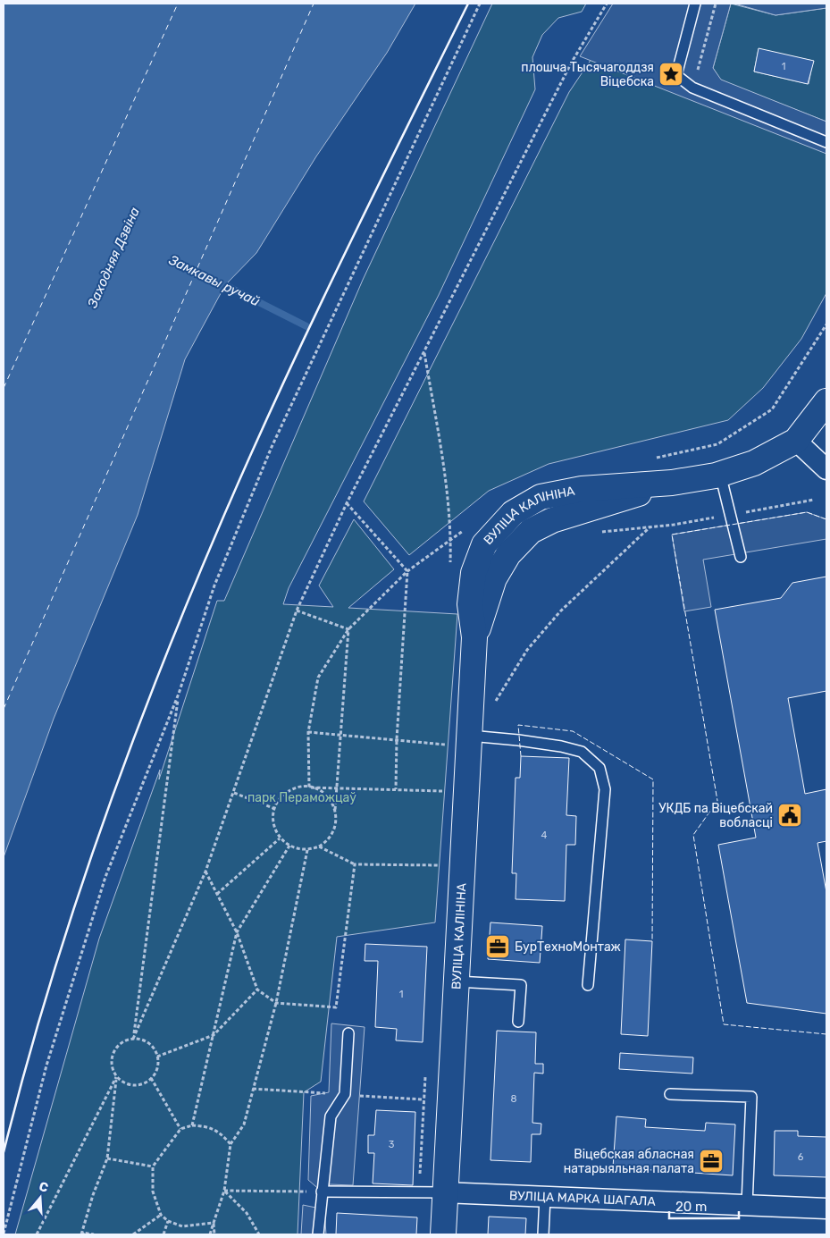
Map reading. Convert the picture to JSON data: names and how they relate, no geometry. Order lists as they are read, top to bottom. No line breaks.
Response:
{"streets":{"street":["ВУЛІЦА КАЛІНІНА","ВУЛІЦА МАРКА ШАГАЛА"]},"crossings":[["ВУЛІЦА КАЛІНІНА","ВУЛІЦА МАРКА ШАГАЛА"]],"water":["Заходняя Дзвіна","Замкавы ручай"],"parks":["парк Пераможцаў"],"places":{"place":["плошча Тысячагоддзя Віцебска"],"public building":["УКДБ па Віцебскай вобласці"],"office":["БурТехноМонтаж","Віцебская абласная натарыяльная палата"]},"house_numbers":["1","4","1","8","3","6"],"scale_bar":"20 m","north":"top"}
